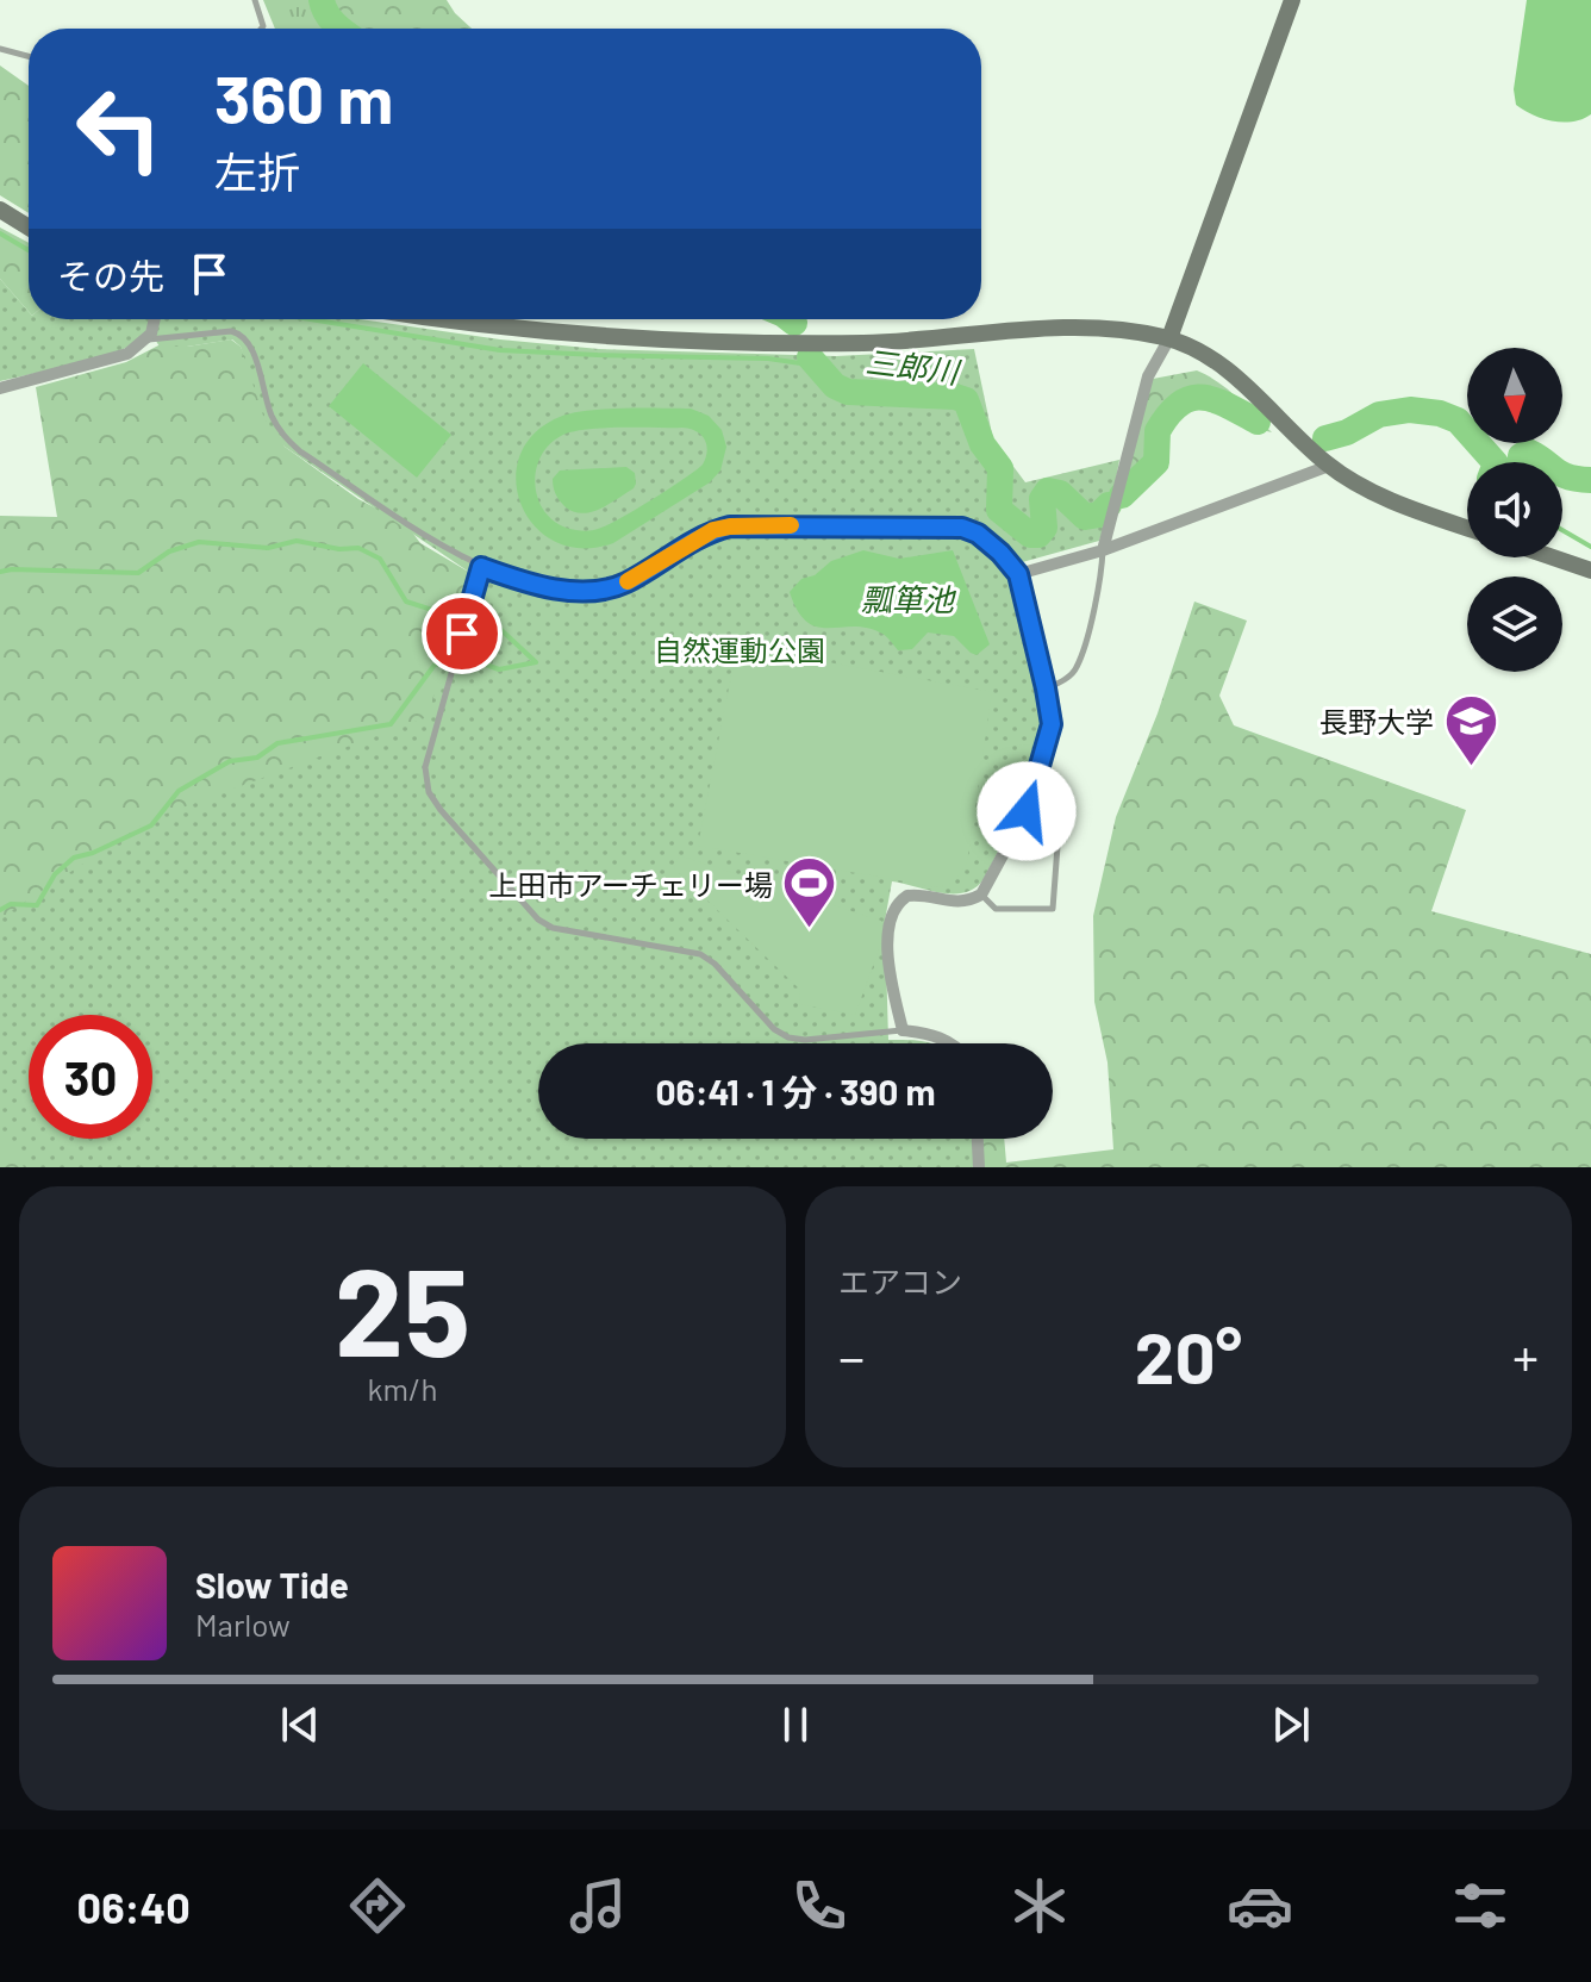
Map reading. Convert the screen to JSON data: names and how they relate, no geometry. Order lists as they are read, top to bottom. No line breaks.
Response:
{"water":["三郎川","瓢箪池"],"parks":["自然運動公園"],"places":{"school or university":["長野大学"],"sports":["上田市アーチェリー場"]},"north":"bottom","page":{"turn":["360 m","左折"],"then":"その先","limit":"30","trip":"06:41 · 1 分 · 390 m","tile":[["25","km/h"],"エアコン"],"heat":["−","20°","+"],"song":["Slow Tide","Marlow"],"tabs":"06:40"}}
